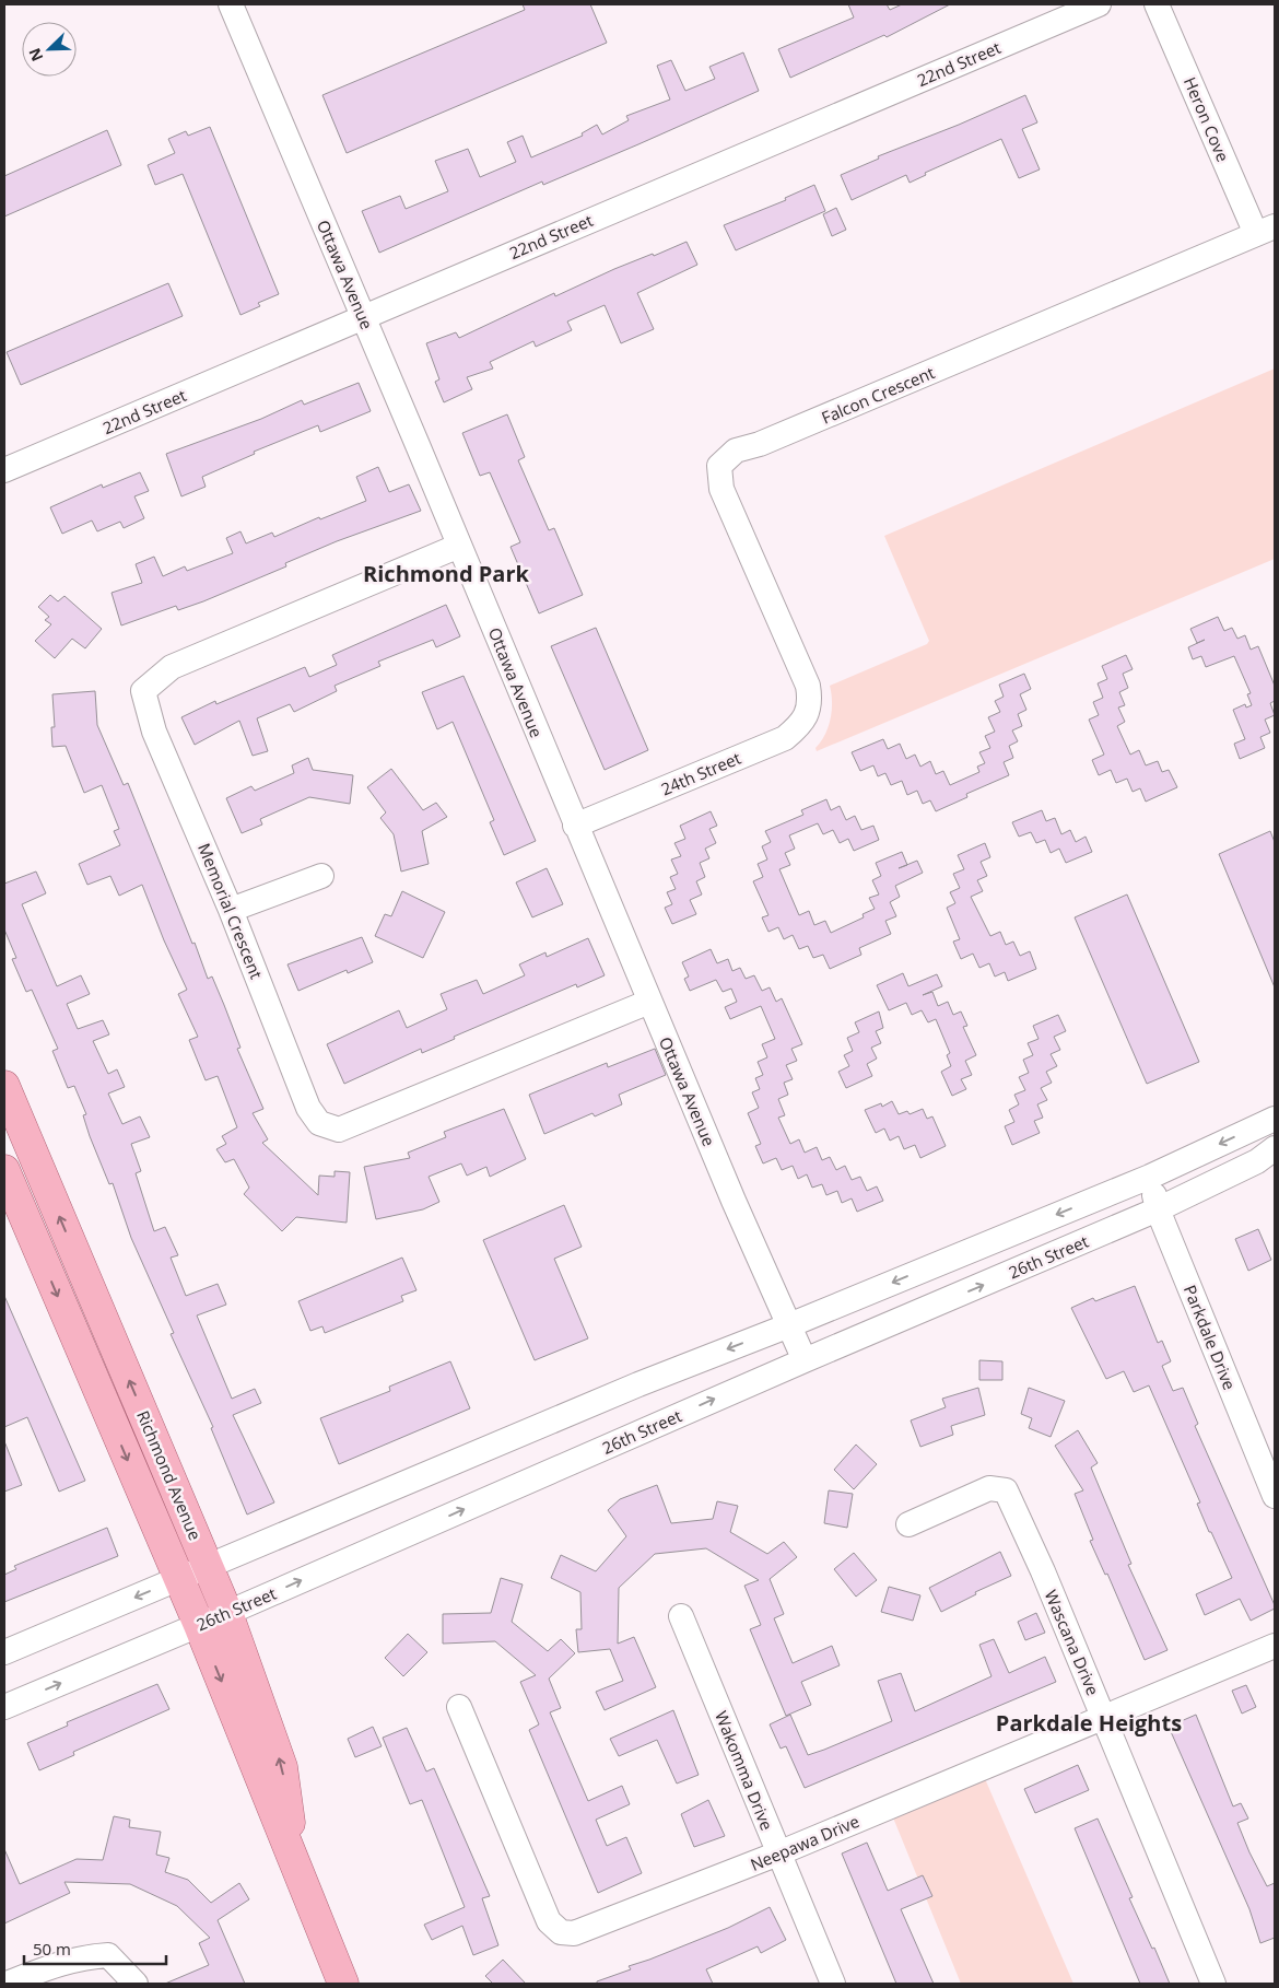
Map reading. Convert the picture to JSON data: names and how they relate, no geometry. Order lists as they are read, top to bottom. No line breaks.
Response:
{"streets":{"main road":["Richmond Avenue"],"street":["22nd Street","Heron Cove","Ottawa Avenue","Falcon Crescent","24th Street","Memorial Crescent","26th Street","Parkdale Drive","Wascana Drive","Wakomma Drive","Neepawa Drive"]},"crossings":[["22nd Street","Ottawa Avenue"],["Heron Cove","Falcon Crescent"],["Ottawa Avenue","24th Street"],["Ottawa Avenue","Memorial Crescent"],["Ottawa Avenue","26th Street"],["Falcon Crescent","24th Street"],["26th Street","Parkdale Drive"],["26th Street","Richmond Avenue"],["Wascana Drive","Neepawa Drive"],["Wakomma Drive","Neepawa Drive"]],"districts":["Richmond Park","Parkdale Heights"],"scale_bar":"50 m","north":"bottom left"}
